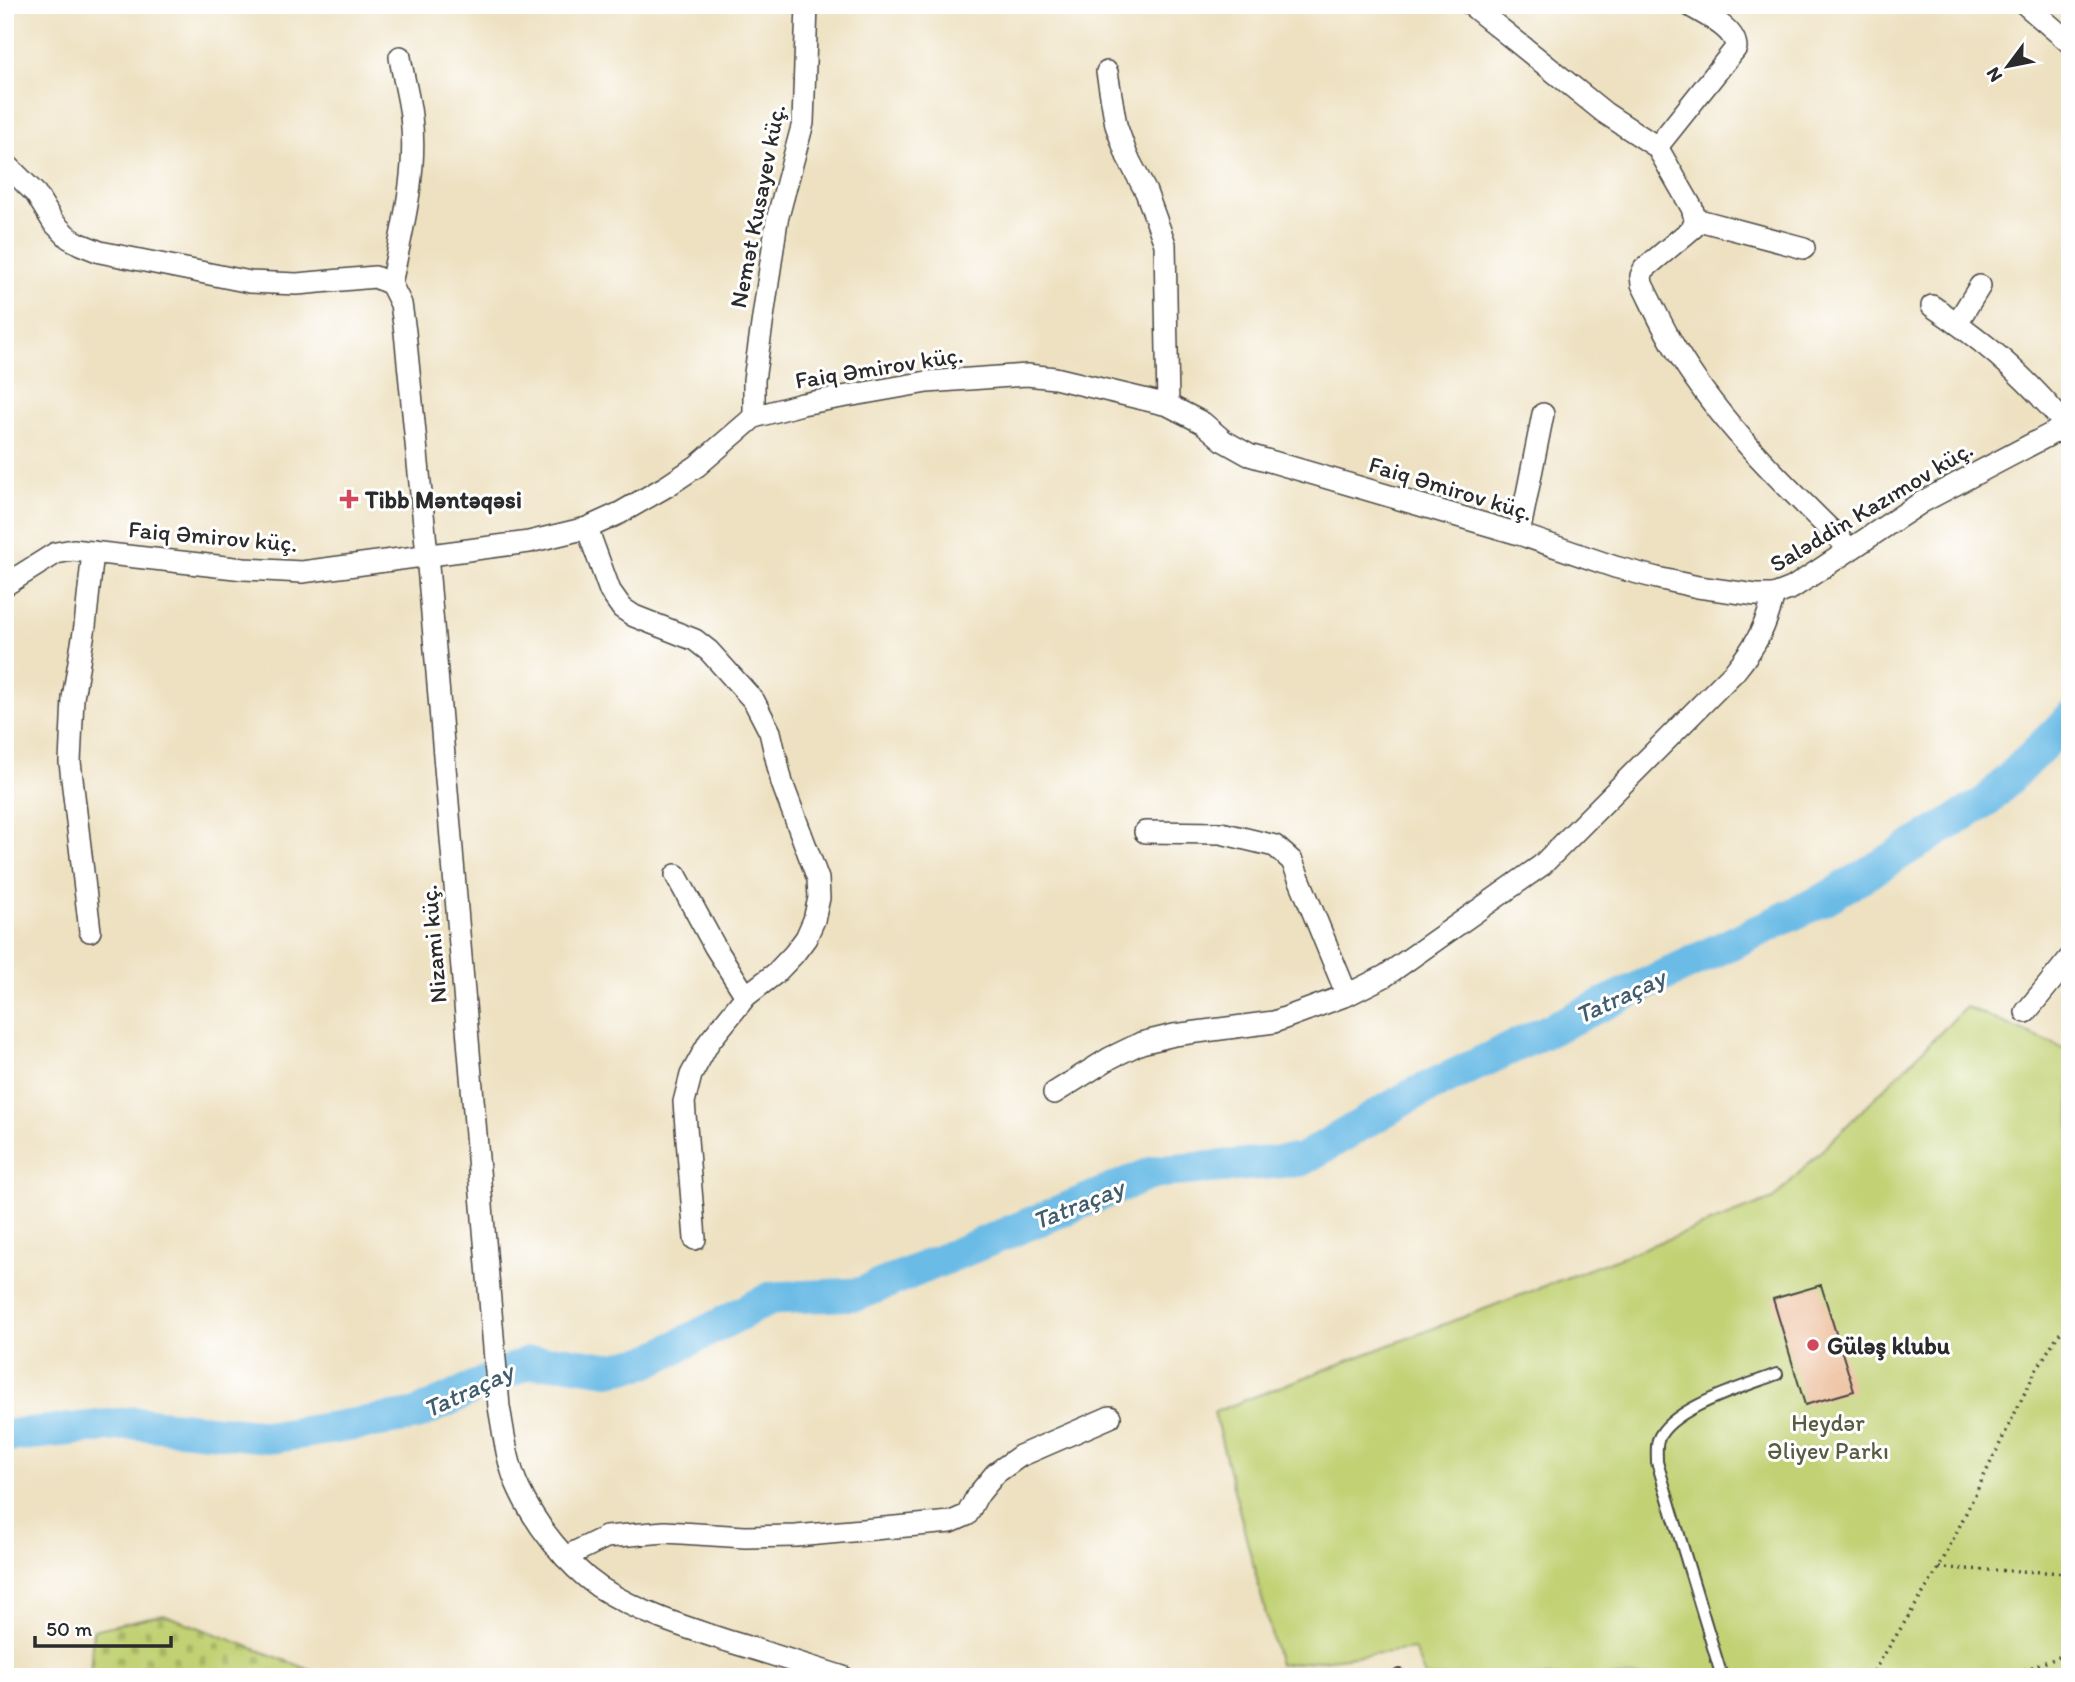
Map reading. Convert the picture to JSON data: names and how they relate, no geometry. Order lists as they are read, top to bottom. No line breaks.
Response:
{"streets":{"street":["Nemət Kusayev küç.","Faiq Əmirov küç.","Saləddin Kazımov küç.","Nizami küç."]},"crossings":[["Nemət Kusayev küç.","Faiq Əmirov küç."],["Faiq Əmirov küç.","Saləddin Kazımov küç."],["Faiq Əmirov küç.","Nizami küç."]],"water":["Tatraçay"],"parks":["Heydər Əliyev Parkı"],"places":{"health":["Tibb Məntəqəsi"],"other":["Güləş klubu"]},"scale_bar":"50 m","north":"bottom left"}
